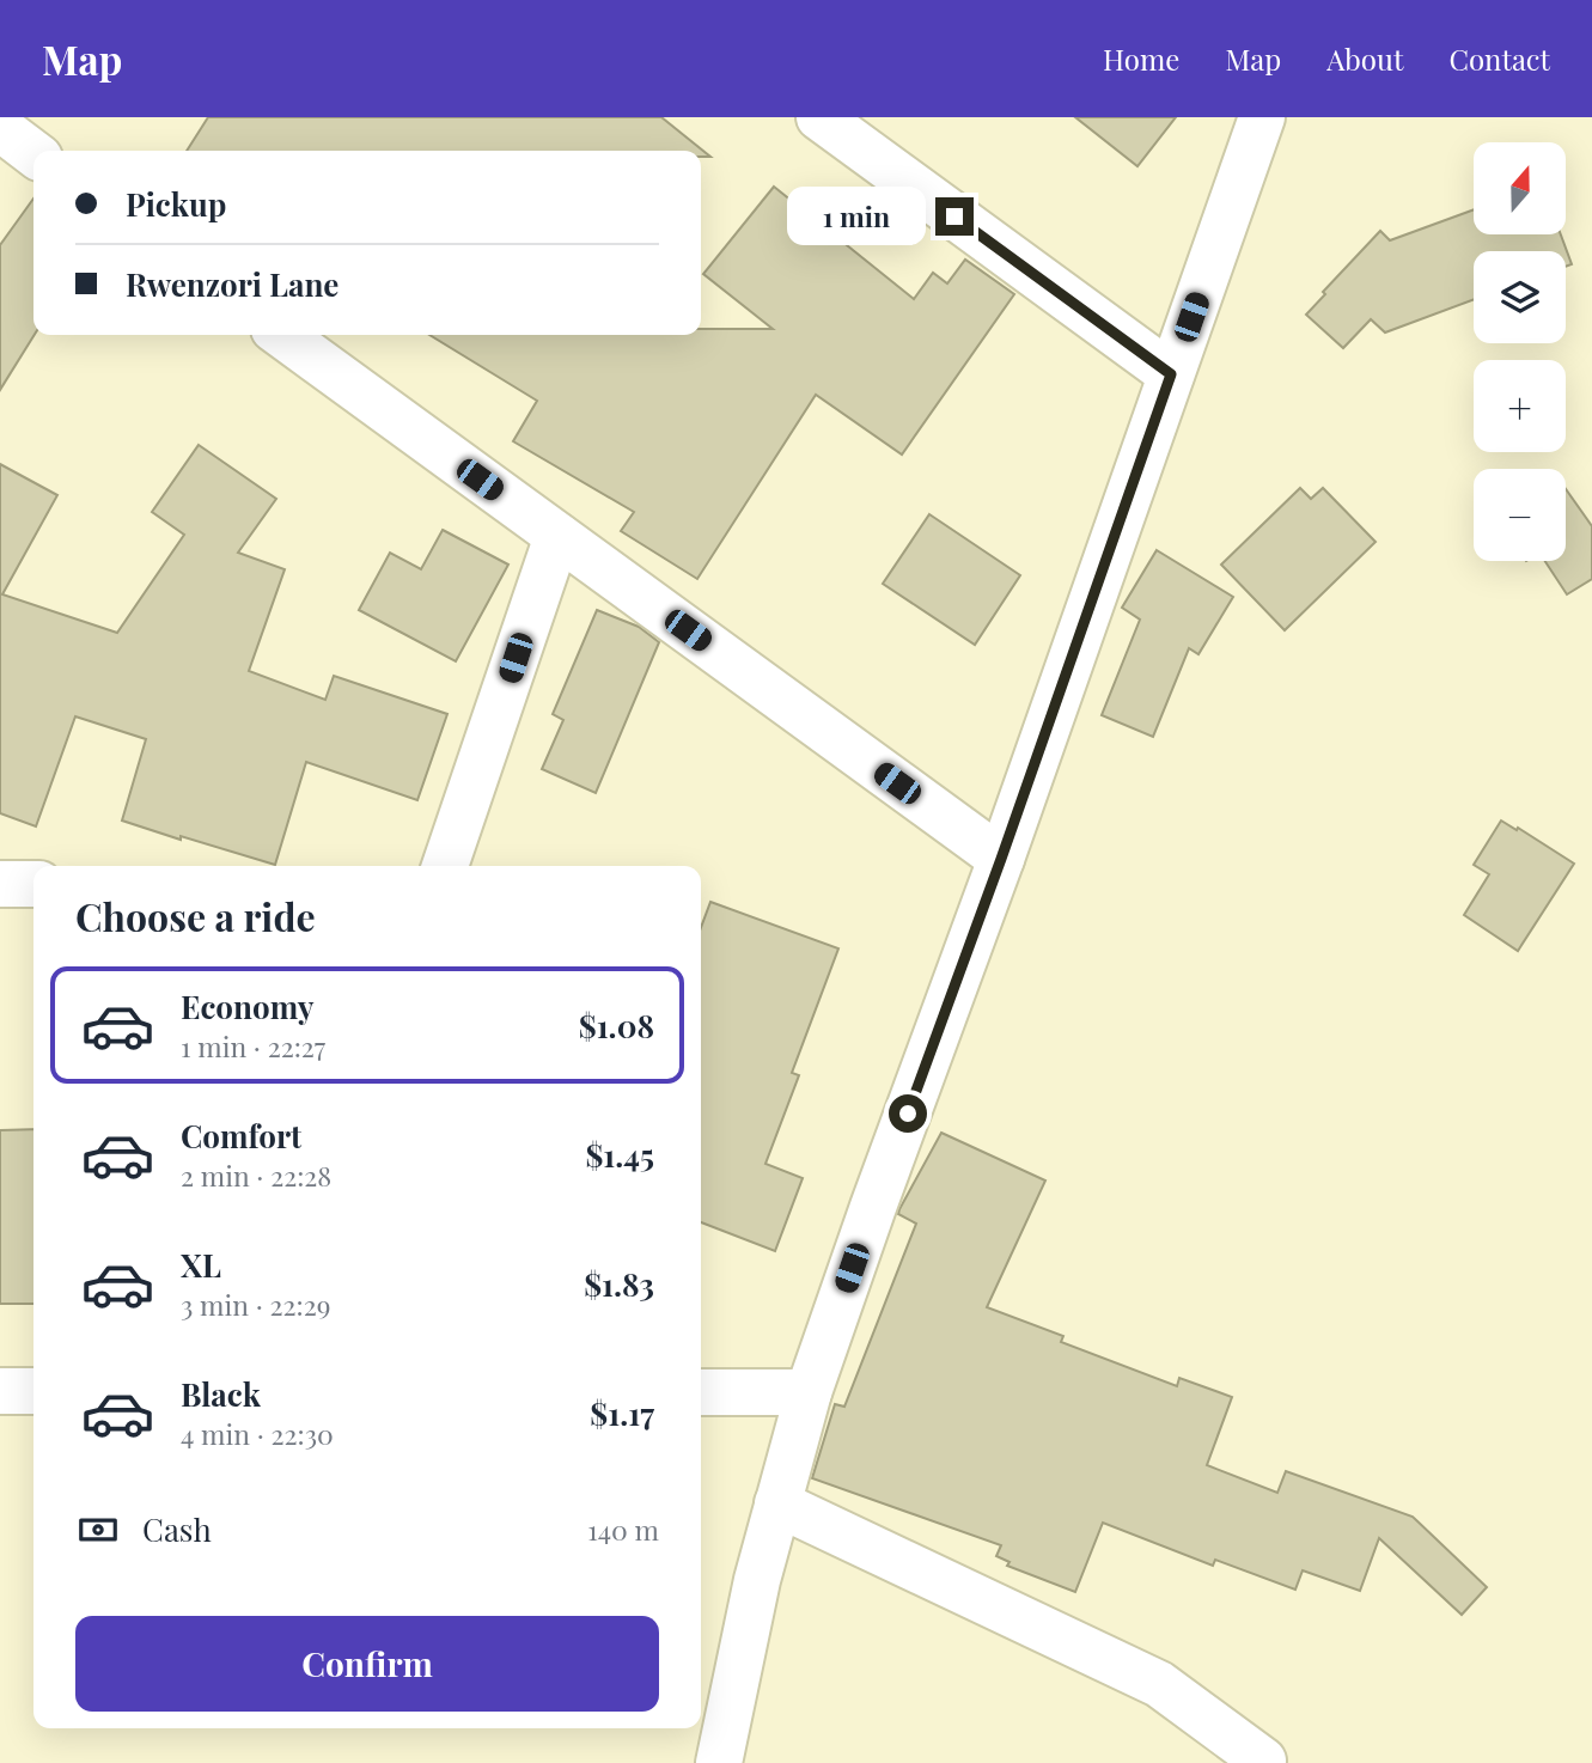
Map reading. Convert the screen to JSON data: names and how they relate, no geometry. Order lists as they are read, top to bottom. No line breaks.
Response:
{"north":"top","page":{"header":"Map","nav":["Home","Map","About","Contact"],"map_buttons":["+","−"],"banner":["Pickup","Rwenzori Lane"],"bubble":"1 min","heading":"Choose a ride","list":[{"name":"Economy","note":"1 min · 22:27","value":"$1.08"},{"name":"Comfort","note":"2 min · 22:28","value":"$1.45"},{"name":"XL","note":"3 min · 22:29","value":"$1.83"},{"name":"Black","note":"4 min · 22:30","value":"$1.17"}],"pay":["Cash","140 m"],"buttons":"Confirm"}}
